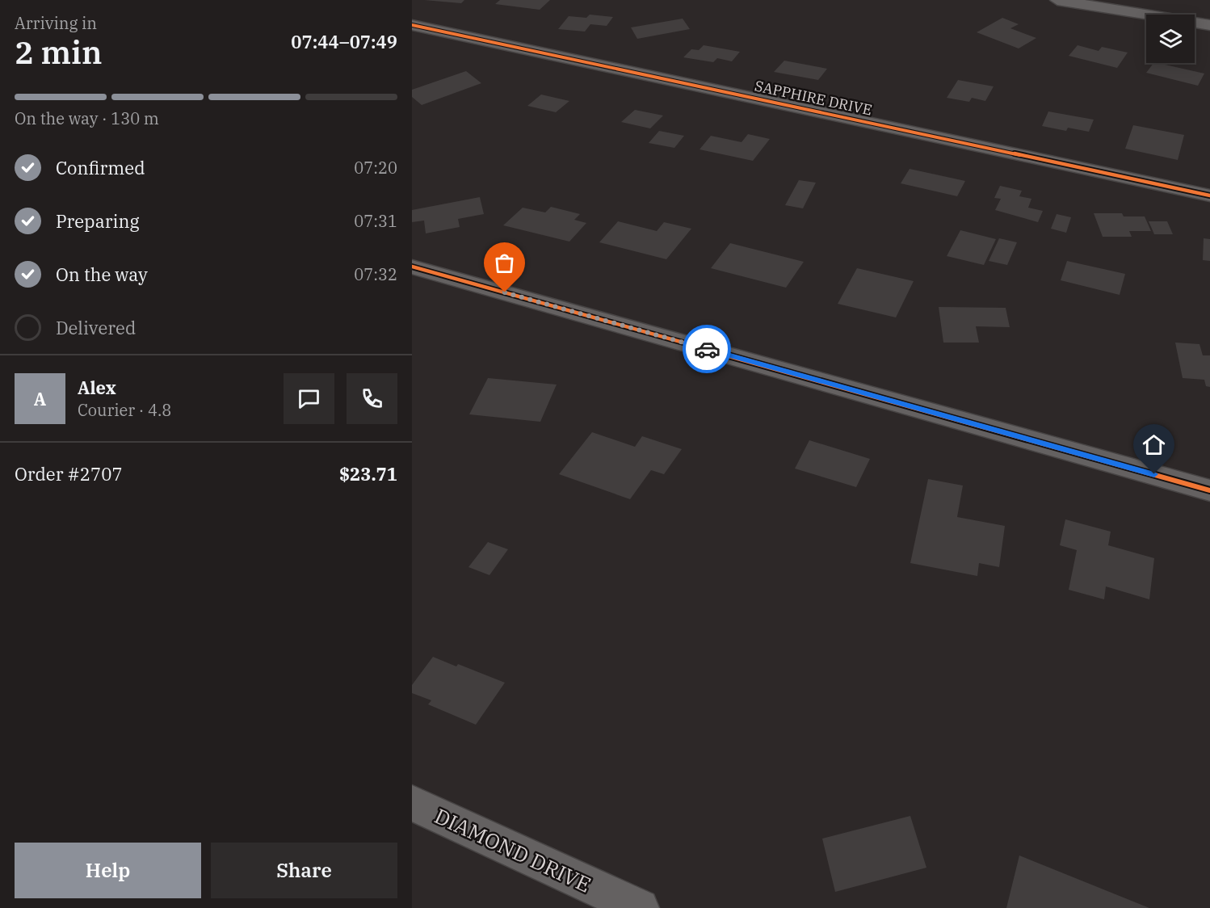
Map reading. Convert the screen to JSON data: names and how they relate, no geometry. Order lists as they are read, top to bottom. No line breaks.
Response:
{"streets":{"street":["SAPPHIRE DRIVE","DIAMOND DRIVE"]},"page":{"heading":["2 min","Arriving in","07:44–07:49"],"panel":["Alex","Courier · 4.8","Order #2707","$23.71"],"bar":"On the way · 130 m","list":[["Confirmed","07:20"],["Preparing","07:31"],["On the way","07:32"],"Delivered"],"round":"A","buttons":["Help","Share"]}}
